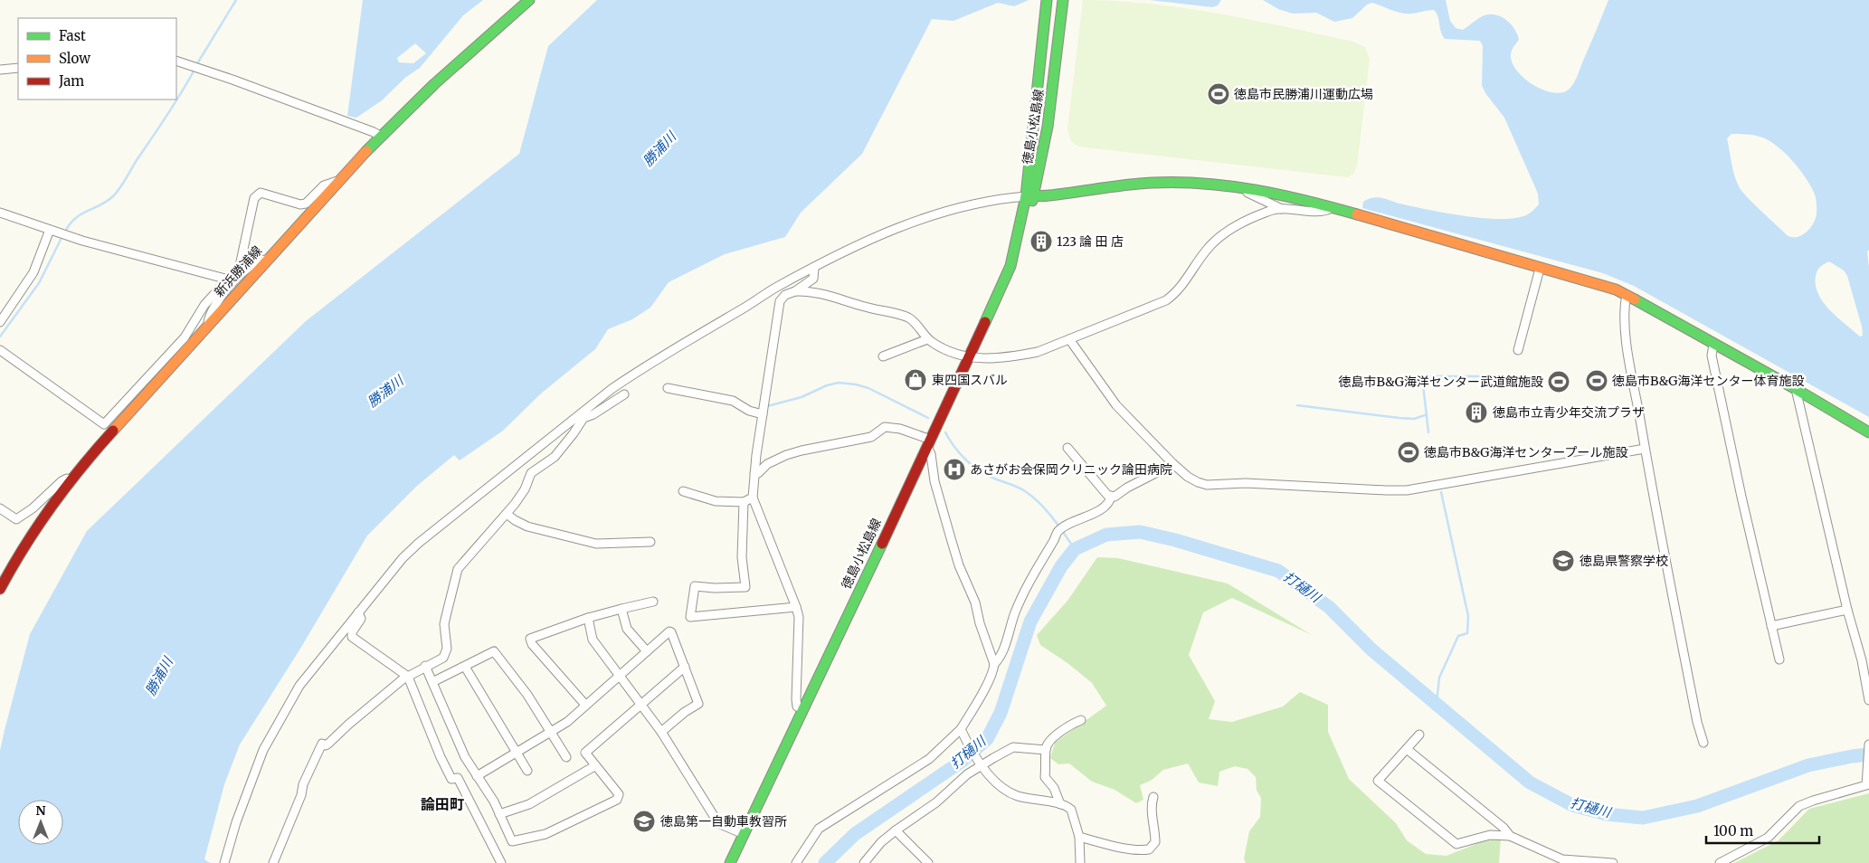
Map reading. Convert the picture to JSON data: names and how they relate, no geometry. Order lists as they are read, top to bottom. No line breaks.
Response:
{"streets":{"main road":["徳島小松島線","新浜勝浦線"]},"districts":["論田町"],"water":["勝浦川","打樋川"],"places":{"sports":["徳島市民勝浦川運動広場","徳島市B&G海洋センター体育施設","徳島市B&G海洋センター武道館施設","徳島市B&G海洋センタープール施設"],"building":["123 論 田 店","徳島市立青少年交流プラザ"],"shop":["東四国スバル"],"hospital":["あさがお会保岡クリニック論田病院"],"school or university":["徳島県警察学校","徳島第一自動車教習所"]},"legend":["Fast","Slow","Jam"],"scale_bar":"100 m","north":"top"}
